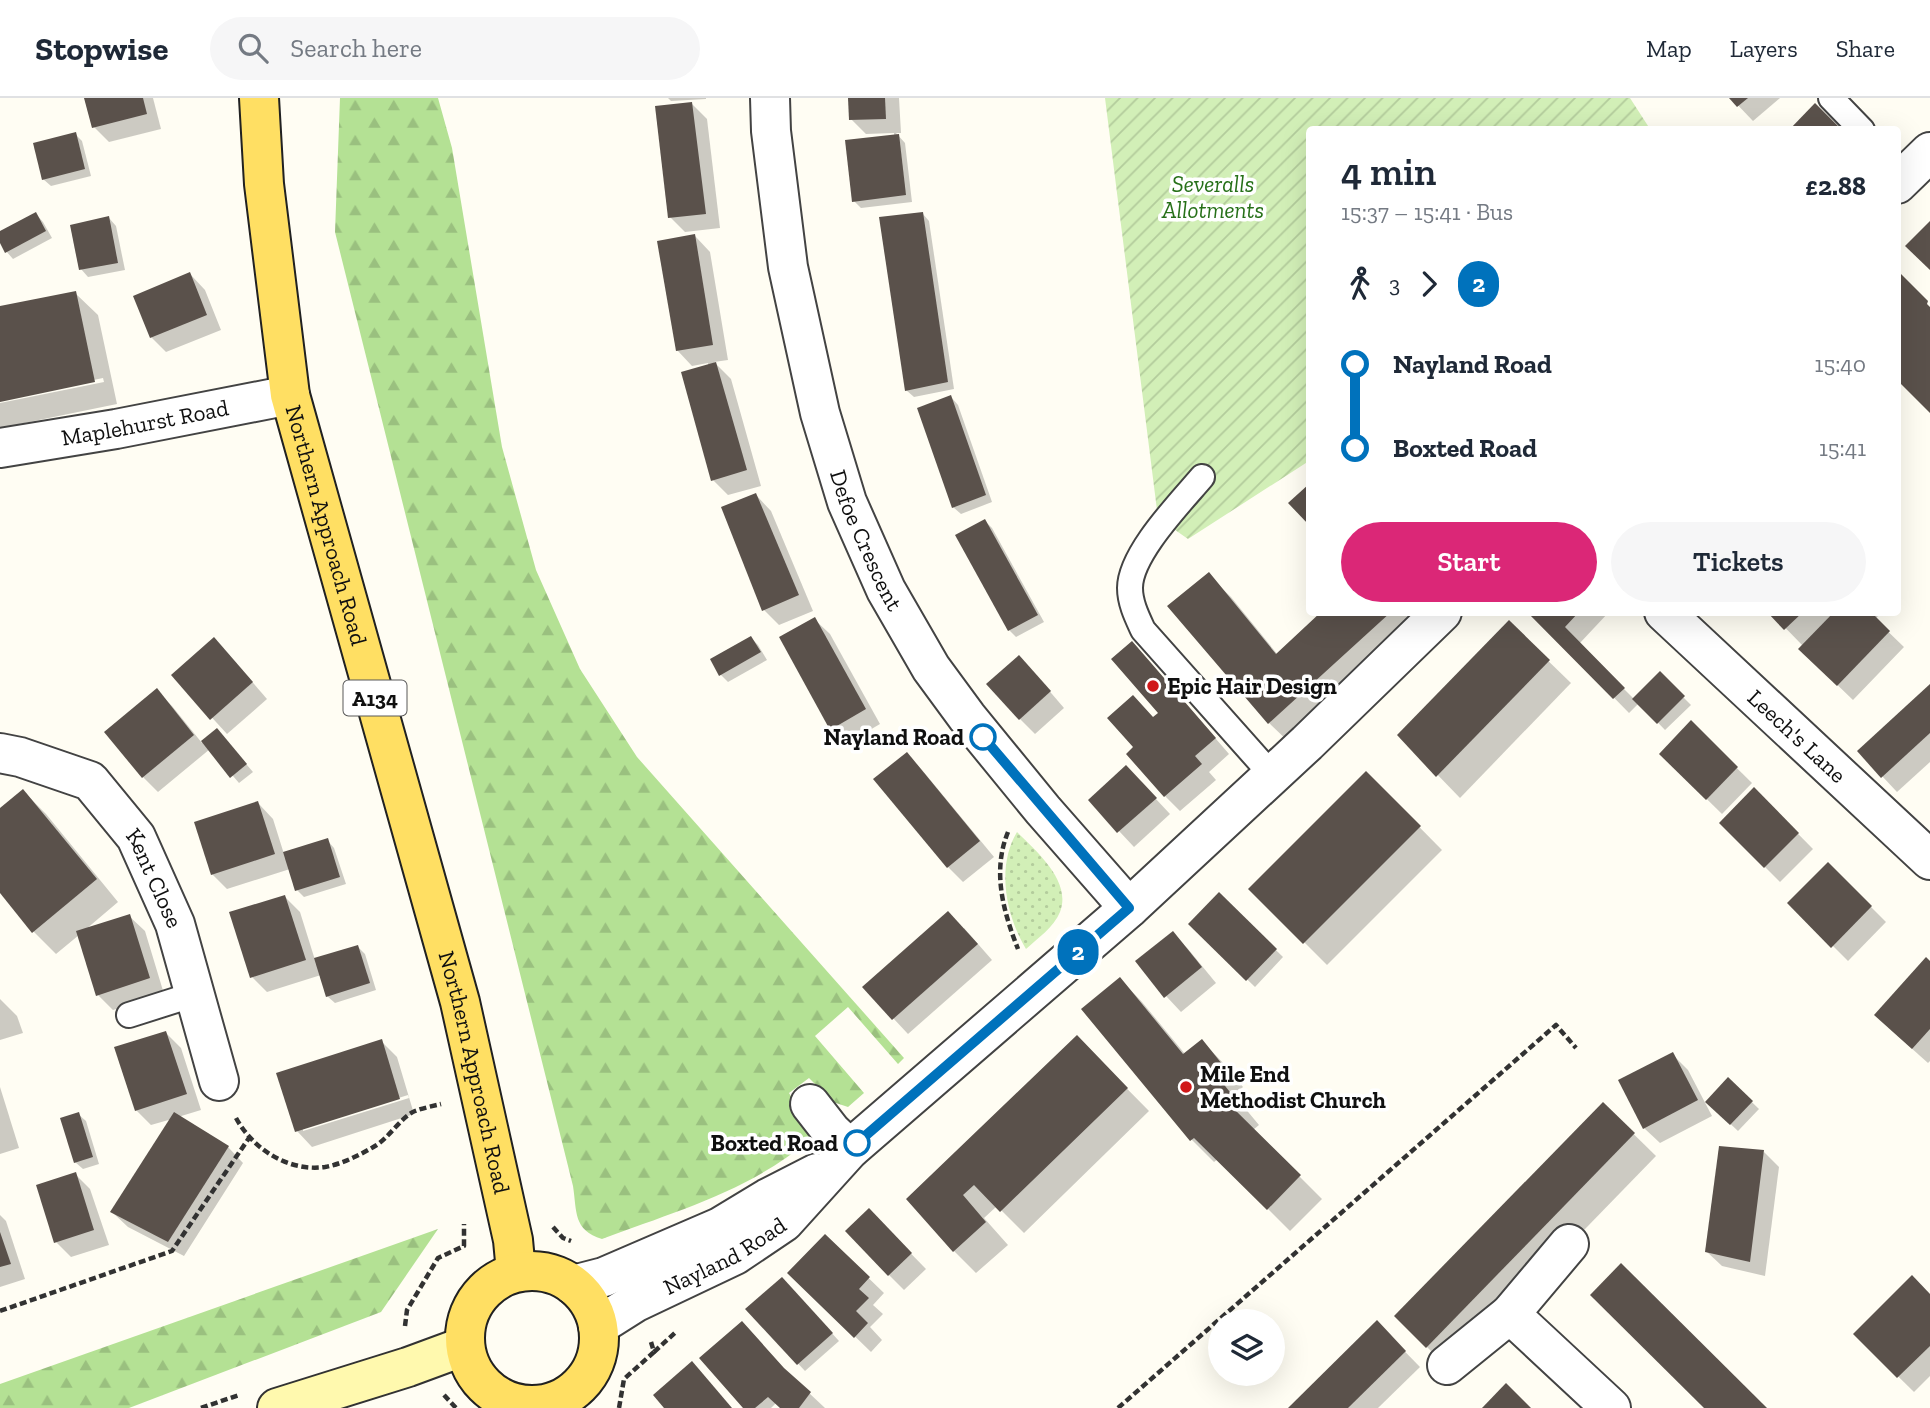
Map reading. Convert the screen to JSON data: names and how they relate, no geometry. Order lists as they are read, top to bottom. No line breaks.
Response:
{"streets":{"main road":["Northern Approach Road","A134"],"street":["Maplehurst Road","Defoe Crescent","Leech's Lane","Kent Close","Nayland Road"]},"crossings":[["Maplehurst Road","Northern Approach Road"],["Northern Approach Road","Nayland Road"],["Defoe Crescent","Nayland Road"]],"parks":["Severalls Allotments"],"places":["Epic Hair Design","Nayland Road","Mile End Methodist Church","Boxted Road"],"lines":["bus line 2"],"page":{"header":"Stopwise","search":"Search here","nav":["Map","Layers","Share"],"on_map":"2","heading":["4 min","15:37 – 15:41 · Bus","£2.88"],"legs":["3","2"],"list":[{"name":"Nayland Road","value":"15:40"},{"name":"Boxted Road","value":"15:41"}],"buttons":["Start","Tickets"]}}
